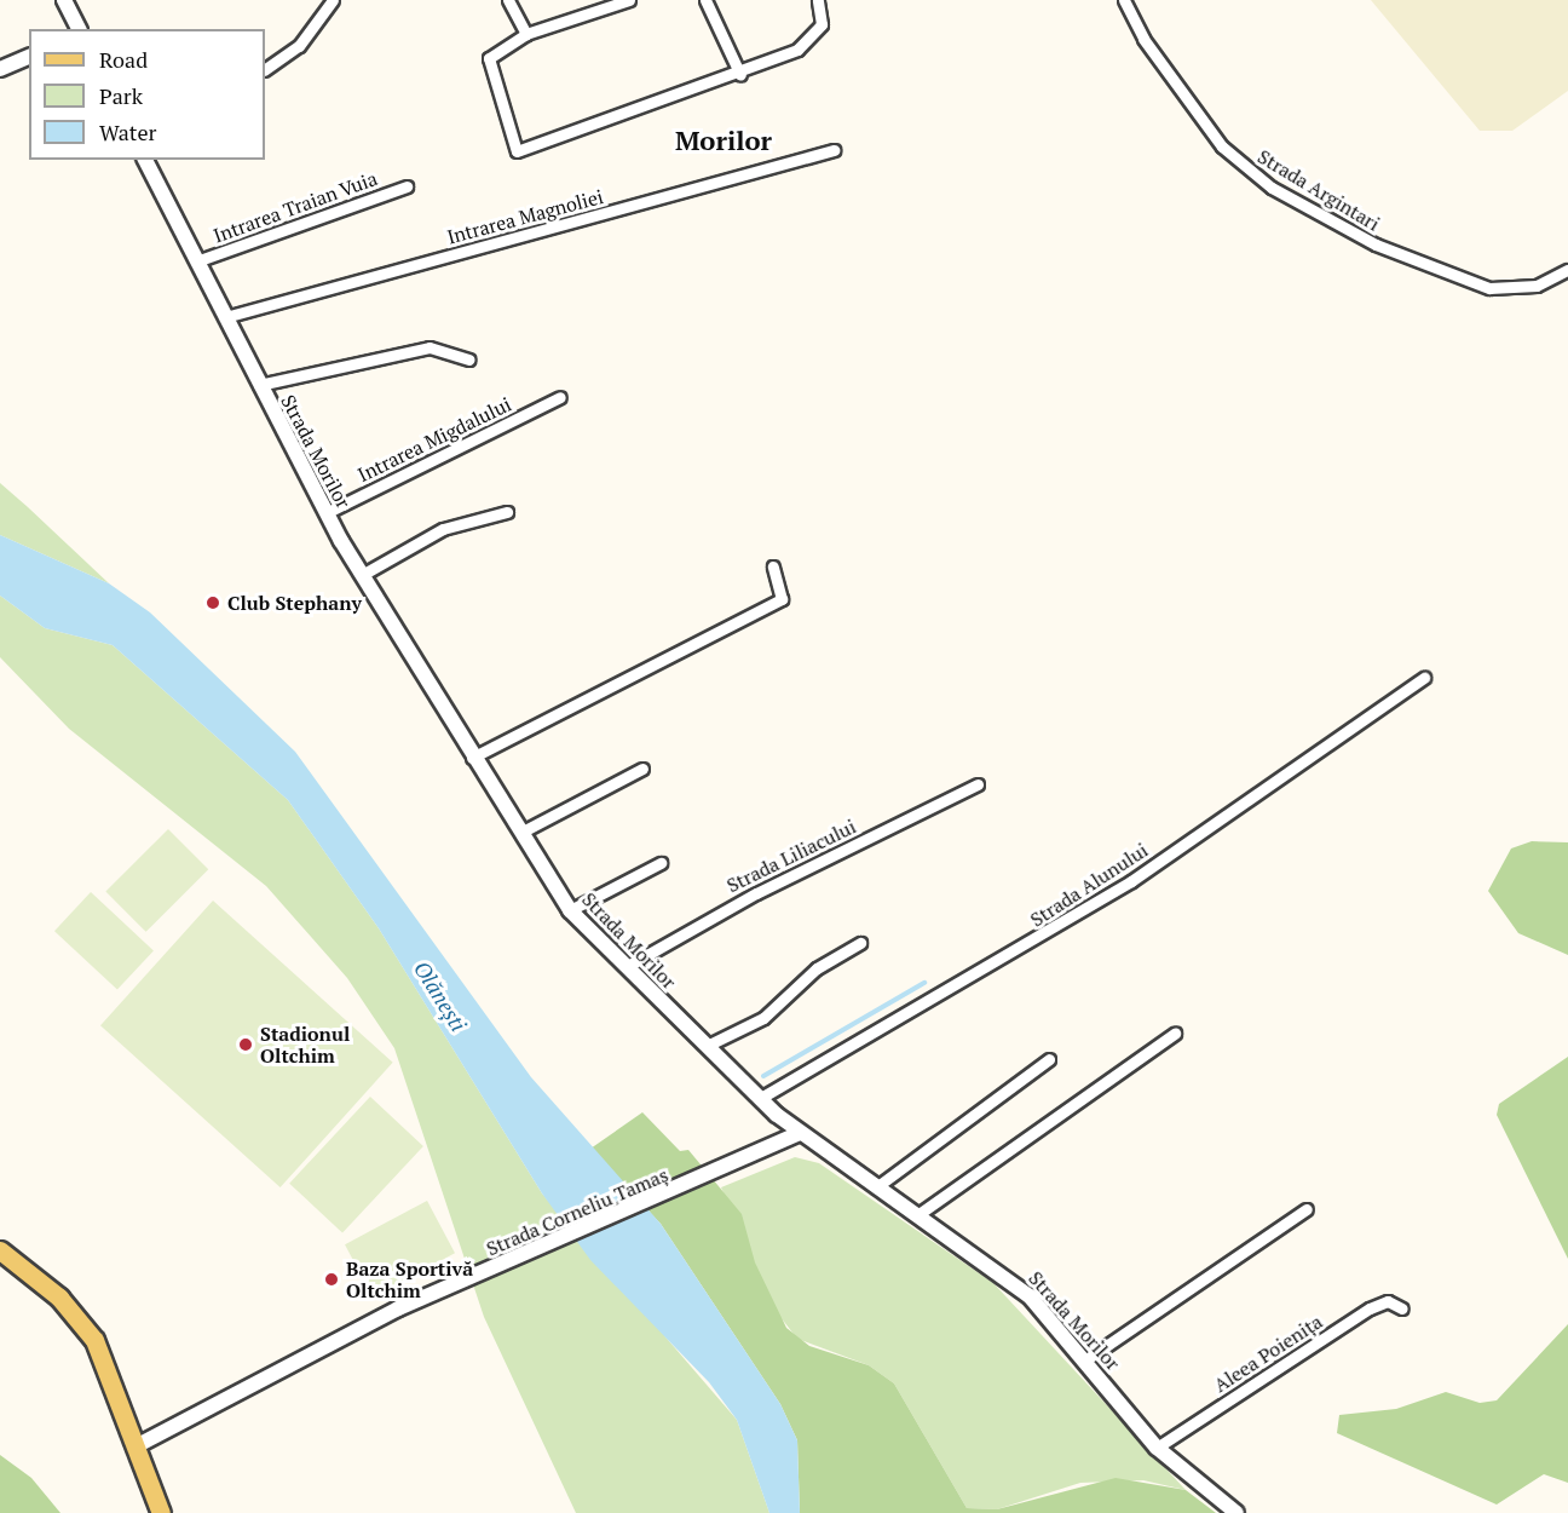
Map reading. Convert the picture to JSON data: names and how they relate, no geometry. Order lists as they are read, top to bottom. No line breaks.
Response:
{"streets":{"street":["Strada Argintari","Intrarea Traian Vuia","Intrarea Magnoliei","Intrarea Migdalului","Strada Morilor","Strada Liliacului","Strada Alunului","Strada Corneliu Tamaș","Aleea Poienița"]},"crossings":[["Intrarea Traian Vuia","Strada Morilor"],["Intrarea Magnoliei","Strada Morilor"],["Intrarea Migdalului","Strada Morilor"],["Strada Morilor","Strada Liliacului"],["Strada Morilor","Strada Alunului"],["Strada Morilor","Strada Corneliu Tamaș"],["Strada Morilor","Aleea Poienița"]],"districts":["Morilor"],"water":["Olănești"],"places":["Club Stephany","Stadionul Oltchim","Baza Sportivă Oltchim"],"legend":["Road","Park","Water"]}
